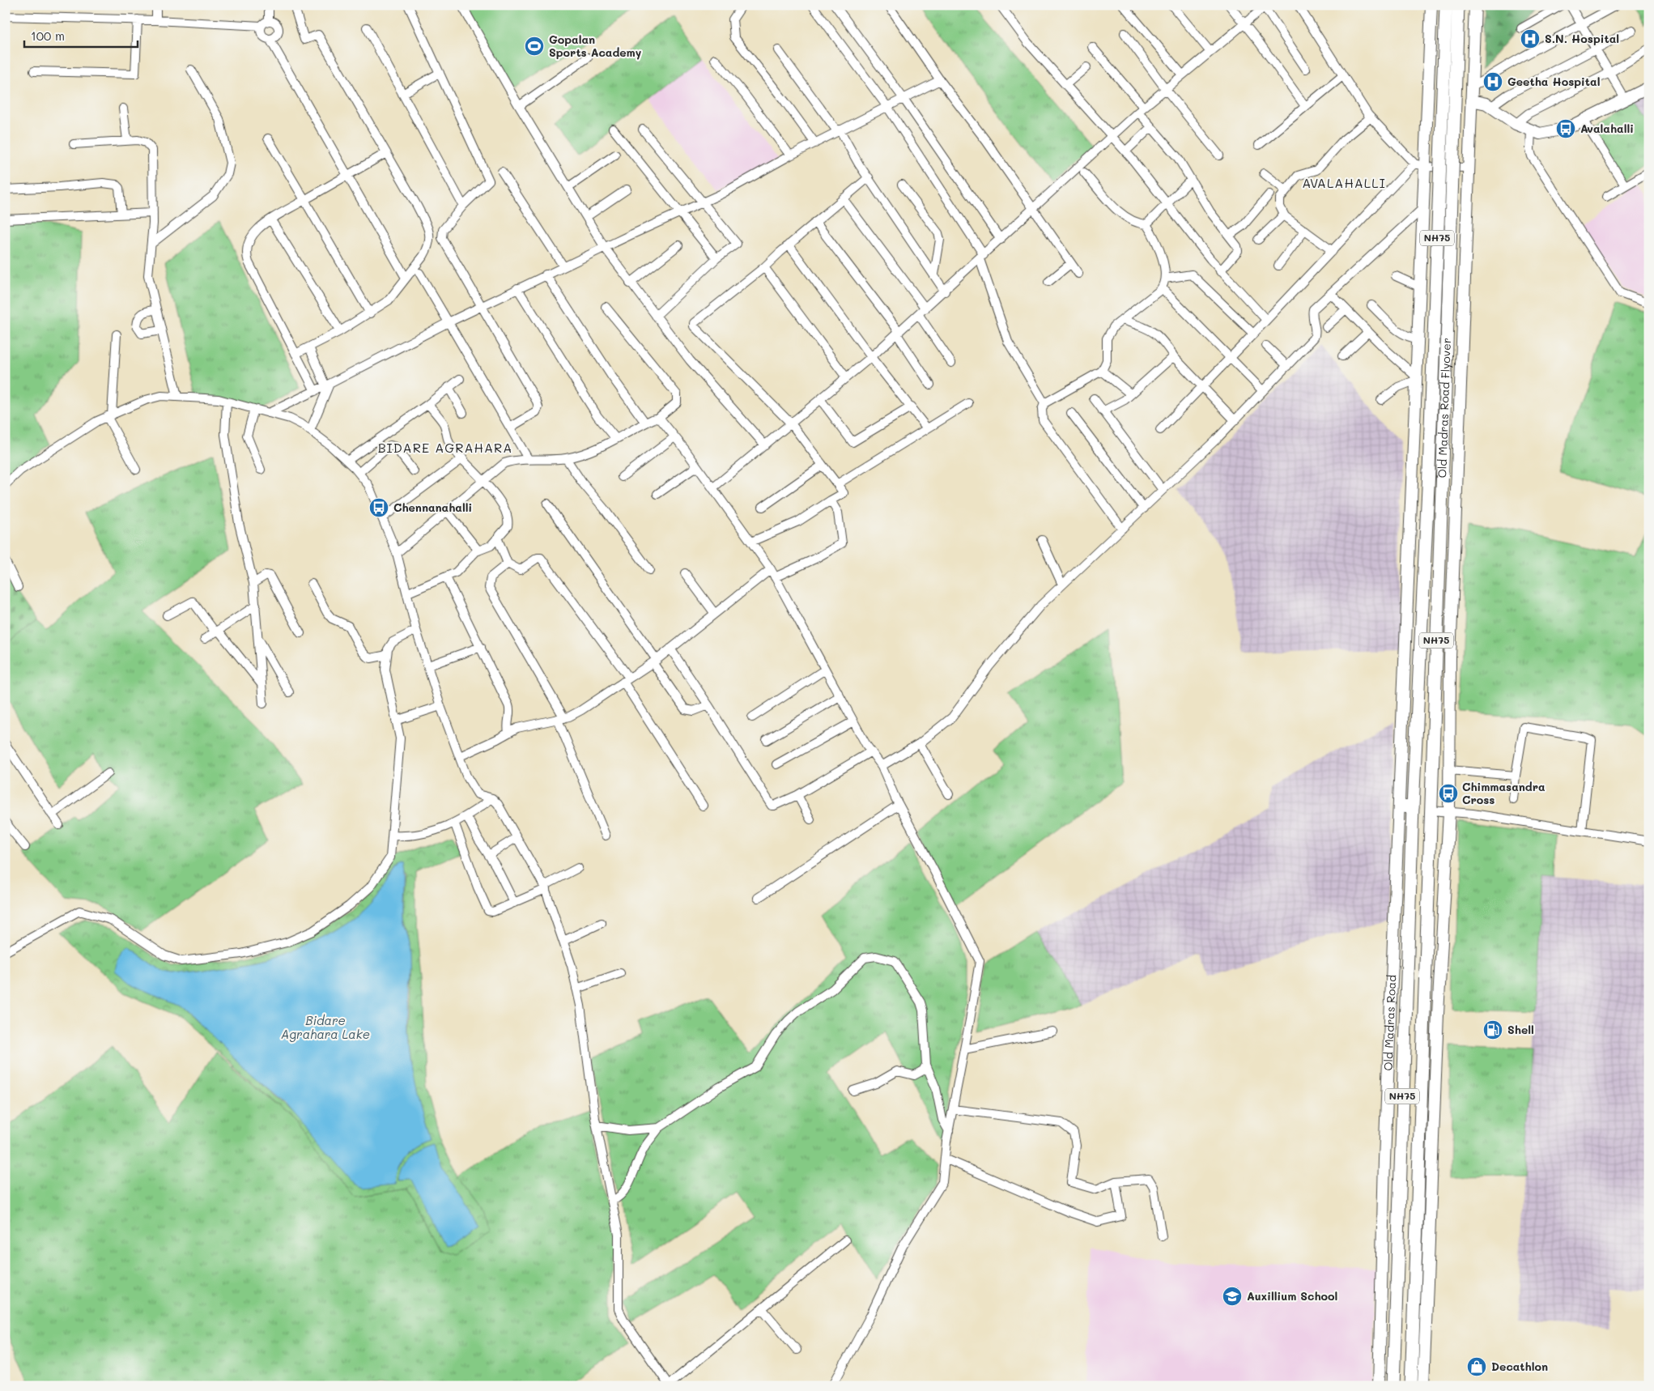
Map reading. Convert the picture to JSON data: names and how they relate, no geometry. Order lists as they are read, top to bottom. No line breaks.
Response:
{"streets":{"highway":["NH75","Old Madras Road Flyover","Old Madras Road"]},"crossings":[["NH75","Old Madras Road Flyover"],["Old Madras Road Flyover","Old Madras Road"]],"districts":["AVALAHALLI","BIDARE AGRAHARA"],"water":["Bidare Agrahara Lake"],"places":{"hospital":["S.N. Hospital","Geetha Hospital"],"sports":["Gopalan Sports Academy"],"bus stop":["Avalahalli","Chennanahalli","Chimmasandra Cross"],"fuel station":["Shell"],"school or university":["Auxillium School"],"shop":["Decathlon"]},"scale_bar":"100 m"}
